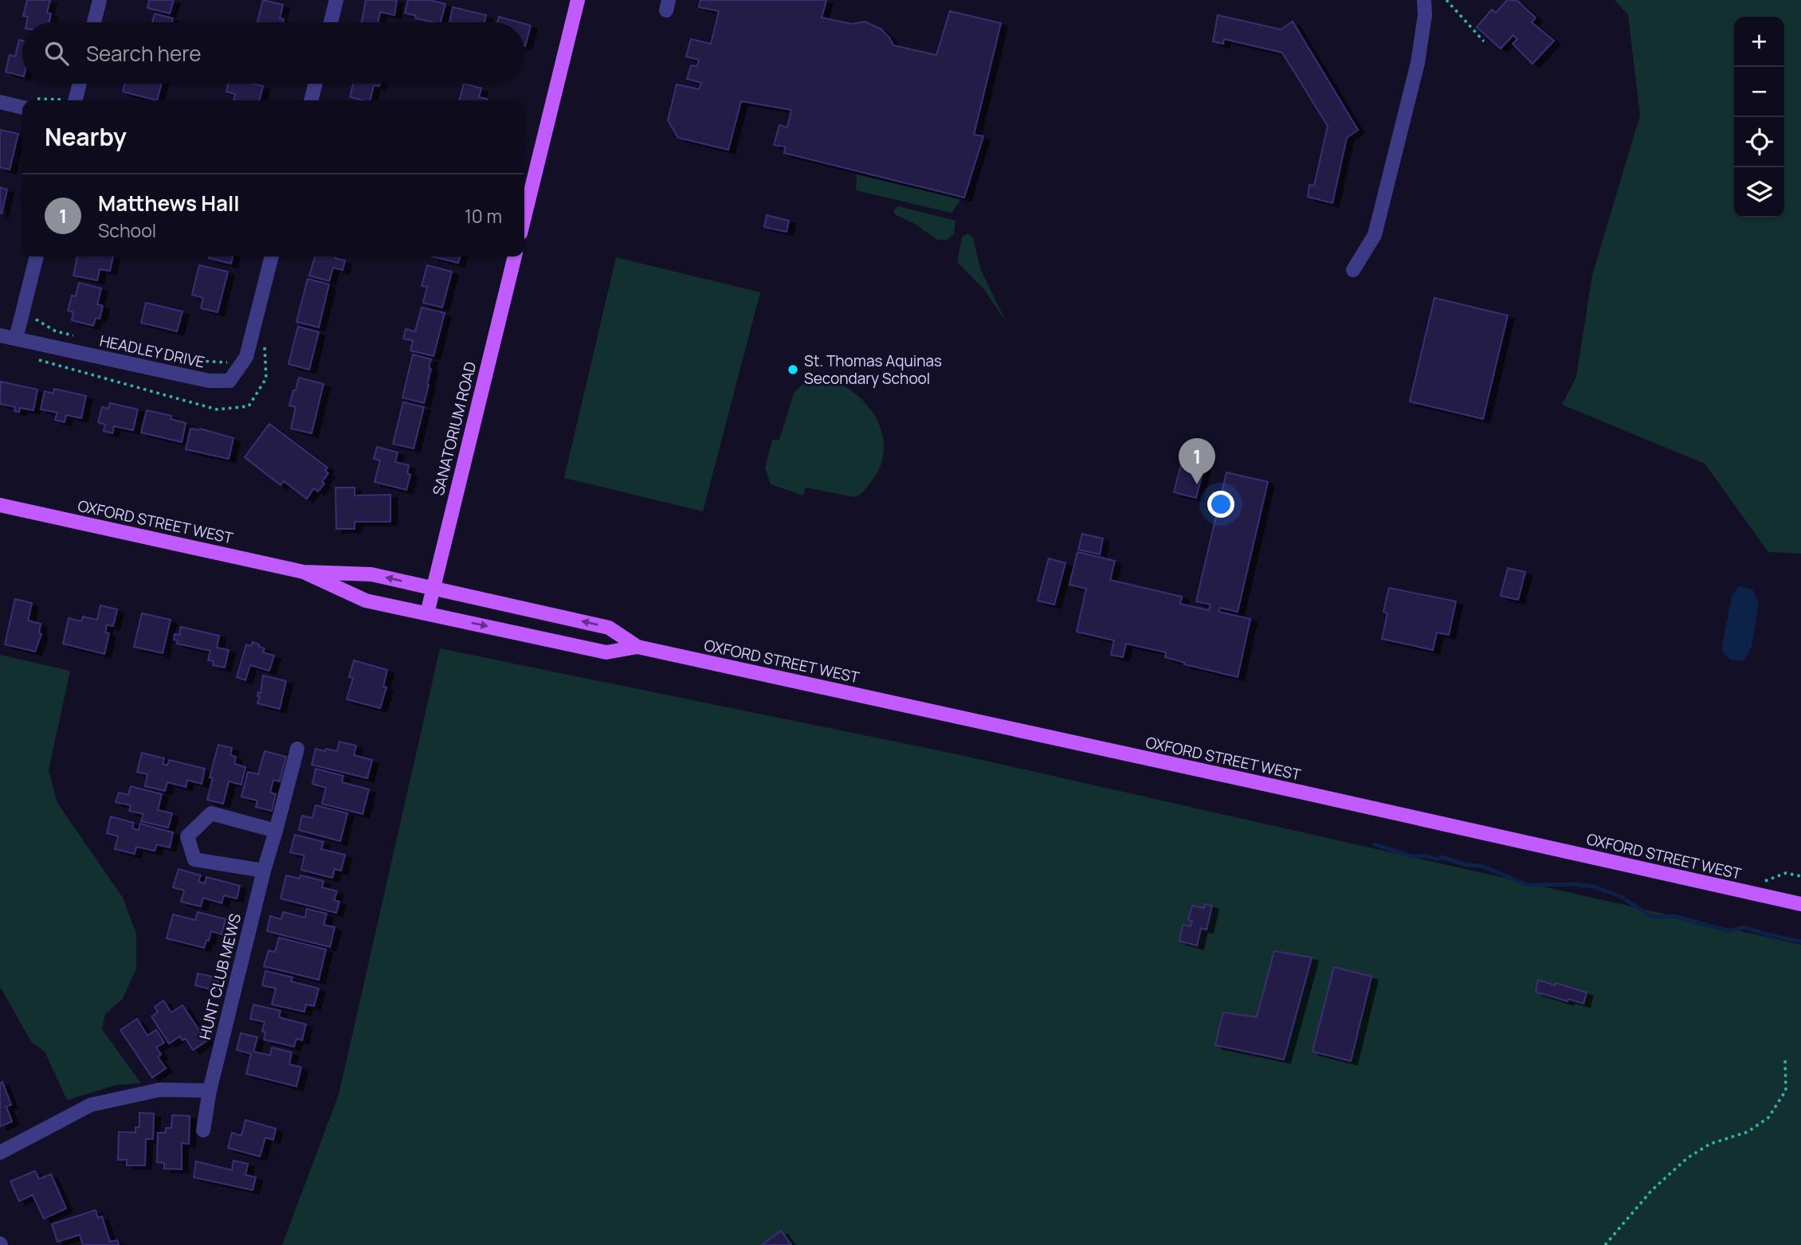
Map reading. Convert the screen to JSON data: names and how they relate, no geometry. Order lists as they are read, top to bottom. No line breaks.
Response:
{"streets":{"main road":["SANATORIUM ROAD","OXFORD STREET WEST"],"street":["HEADLEY DRIVE","HUNT CLUB MEWS"]},"crossings":[["SANATORIUM ROAD","OXFORD STREET WEST"]],"places":["St. Thomas Aquinas Secondary School"],"page":{"map_buttons":["+","−"],"search":"Search here","heading":"Nearby","list":[{"mark":"1","name":"Matthews Hall","note":"School","value":"10 m"}],"pins":"1"}}
